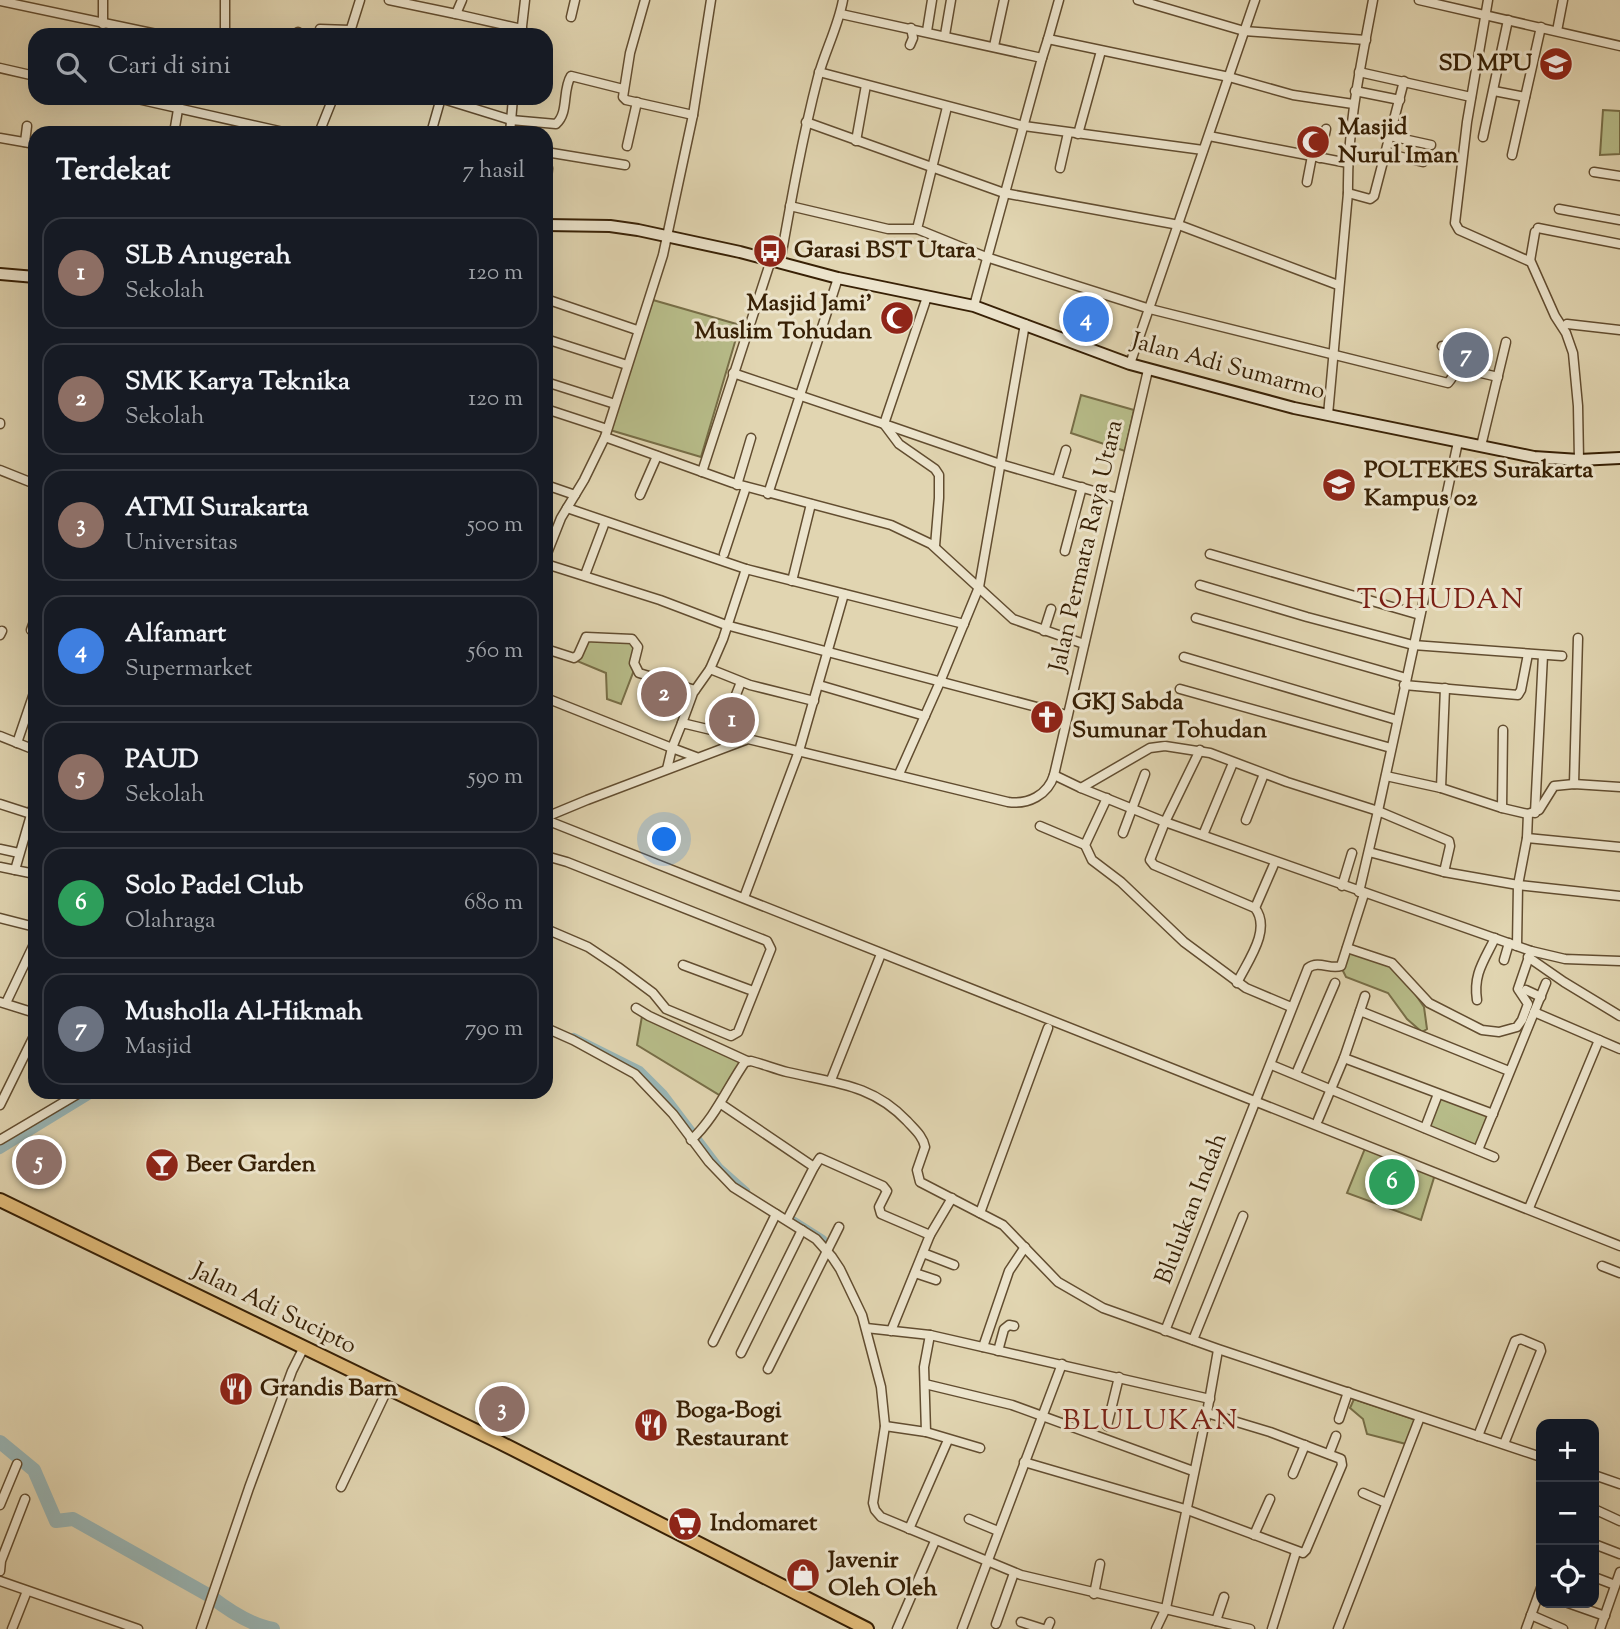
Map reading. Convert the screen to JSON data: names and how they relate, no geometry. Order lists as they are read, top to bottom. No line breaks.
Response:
{"streets":{"highway":["Jalan Adi Sucipto"],"main road":["Jalan Adi Sumarmo"],"street":["Jalan Permata Raya Utara","Blulukan Indah"]},"crossings":[["Jalan Adi Sumarmo","Jalan Permata Raya Utara"]],"districts":["TOHUDAN","BLULUKAN"],"places":{"school or university":["SD MPU","POLTEKES Surakarta Kampus 02"],"mosque":["Masjid Nurul Iman","Masjid Jami' Muslim Tohudan"],"bus stop":["Garasi BST Utara"],"church":["GKJ Sabda Sumunar Tohudan"],"bar":["Beer Garden"],"restaurant":["Grandis Barn","Boga-Bogi Restaurant"],"supermarket":["Indomaret"],"shop":["Javenir Oleh Oleh"]},"page":{"search":"Cari di sini","heading":["Terdekat","7 hasil"],"list":[{"mark":"1","name":"SLB Anugerah","note":"Sekolah","value":"120 m"},{"mark":"2","name":"SMK Karya Teknika","note":"Sekolah","value":"120 m"},{"mark":"3","name":"ATMI Surakarta","note":"Universitas","value":"500 m"},{"mark":"4","name":"Alfamart","note":"Supermarket","value":"560 m"},{"mark":"5","name":"PAUD","note":"Sekolah","value":"590 m"},{"mark":"6","name":"Solo Padel Club","note":"Olahraga","value":"680 m"},{"mark":"7","name":"Musholla Al-Hikmah","note":"Masjid","value":"790 m"}],"pins":["4","7","2","1","5","6","3"],"map_buttons":["+","−"]}}
